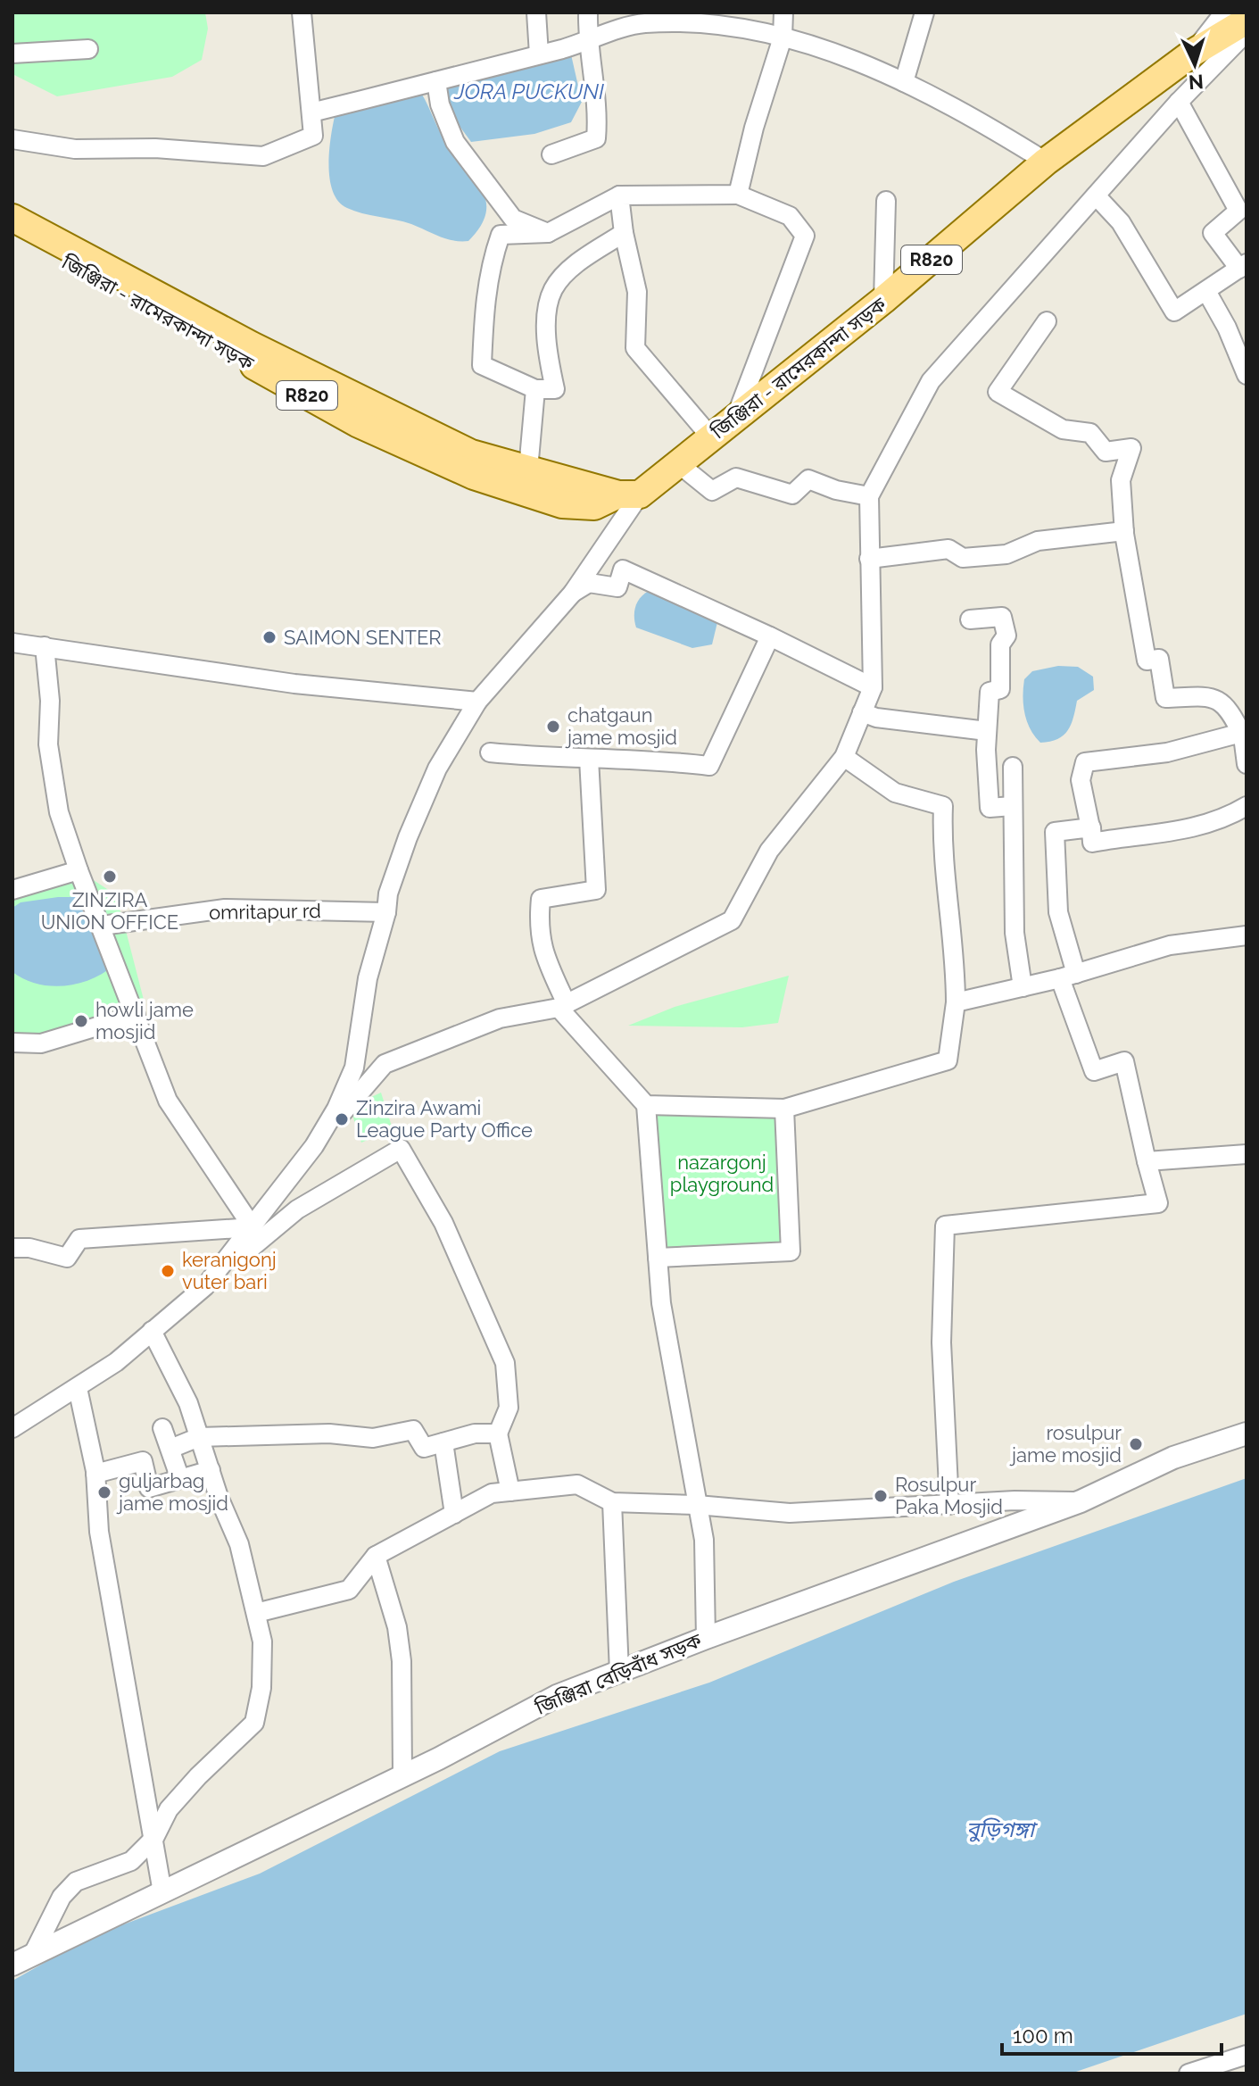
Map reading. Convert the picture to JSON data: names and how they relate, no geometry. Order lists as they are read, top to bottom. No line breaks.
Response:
{"streets":{"main road":["R820","জিঞ্জিরা - রামেরকান্দা সড়ক"],"street":["omritapur rd","জিঞ্জিরা বেড়িবাঁধ সড়ক"]},"water":["JORA PUCKUNI","বুড়িগঙ্গা"],"parks":["nazargonj playground"],"places":["SAIMON SENTER","chatgaun jame mosjid","ZINZIRA UNION OFFICE","howli jame mosjid","Zinzira Awami League Party Office","keranigonj vuter bari","rosulpur jame mosjid","guljarbag jame mosjid","Rosulpur Paka Mosjid"],"scale_bar":"100 m","north":"bottom"}
